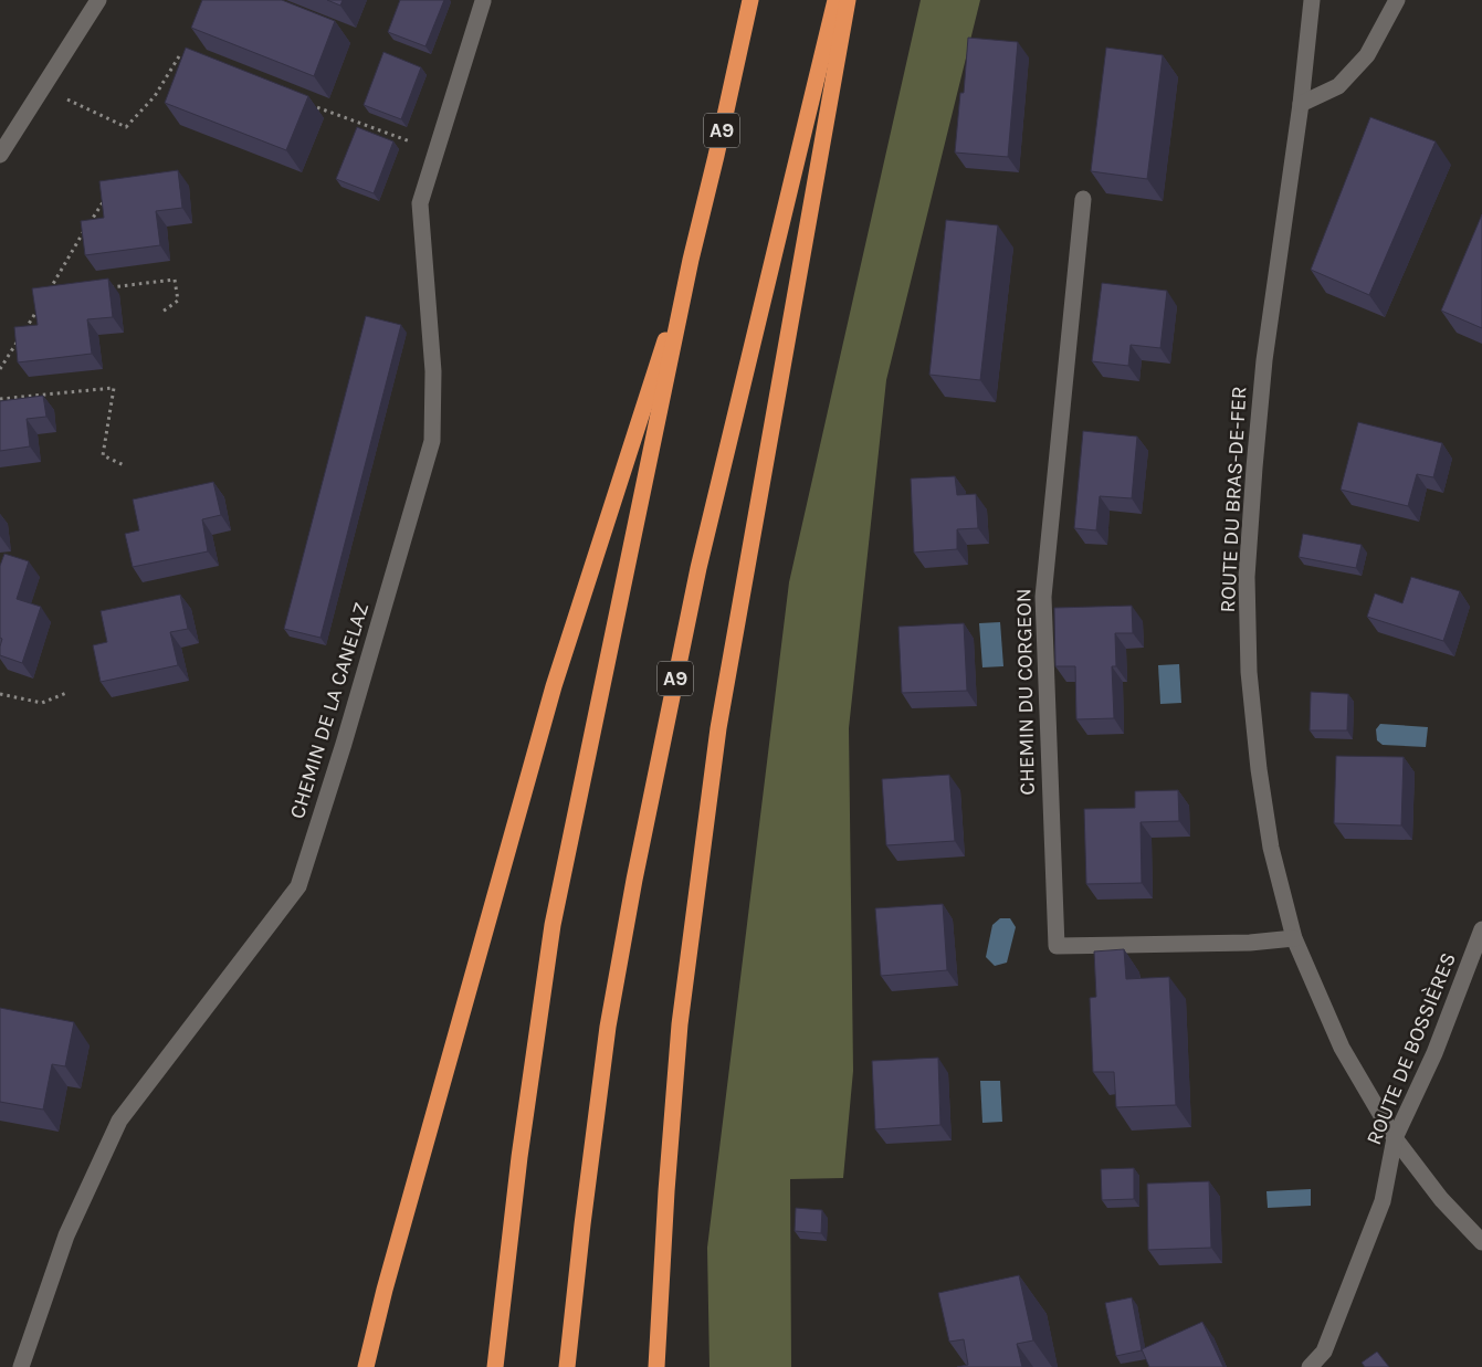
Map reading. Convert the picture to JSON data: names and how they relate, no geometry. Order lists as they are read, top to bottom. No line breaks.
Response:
{"streets":{"highway":["A9"],"street":["ROUTE DU BRAS-DE-FER","CHEMIN DU CORGEON","CHEMIN DE LA CANELAZ","ROUTE DE BOSSIÈRES"]},"crossings":[["ROUTE DU BRAS-DE-FER","CHEMIN DU CORGEON"],["ROUTE DU BRAS-DE-FER","ROUTE DE BOSSIÈRES"]]}
